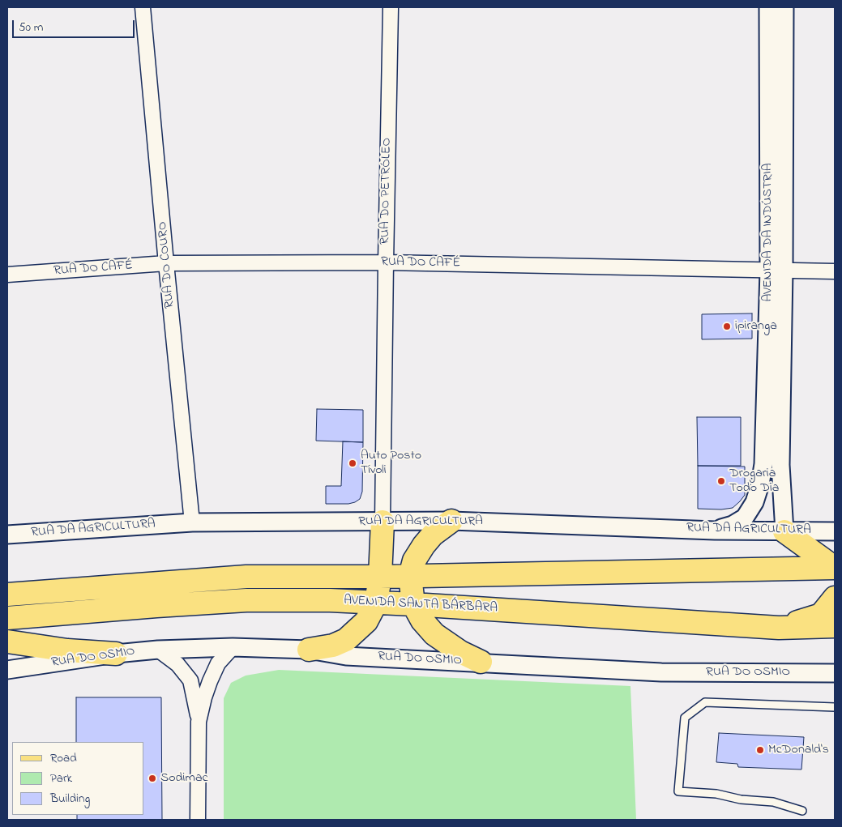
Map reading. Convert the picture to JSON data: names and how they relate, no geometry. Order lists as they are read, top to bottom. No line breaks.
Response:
{"streets":{"main road":["AVENIDA SANTA BÁRBARA"],"street":["RUA DO PETRÓLEO","AVENIDA DA INDÚSTRIA","RUA DO CAFÉ","RUA DO COURO","RUA DA AGRICULTURA","RUA DO OSMIO"]},"crossings":[["RUA DO PETRÓLEO","RUA DO CAFÉ"],["RUA DO PETRÓLEO","RUA DA AGRICULTURA"],["AVENIDA DA INDÚSTRIA","RUA DO CAFÉ"],["AVENIDA DA INDÚSTRIA","RUA DA AGRICULTURA"],["RUA DO CAFÉ","RUA DO COURO"],["RUA DO COURO","RUA DA AGRICULTURA"]],"places":["ipiranga","Auto Posto Tívoli","Drogaria Todo Dia","McDonald's","Sodimac"],"legend":["Road","Park","Building"],"scale_bar":"50 m"}
